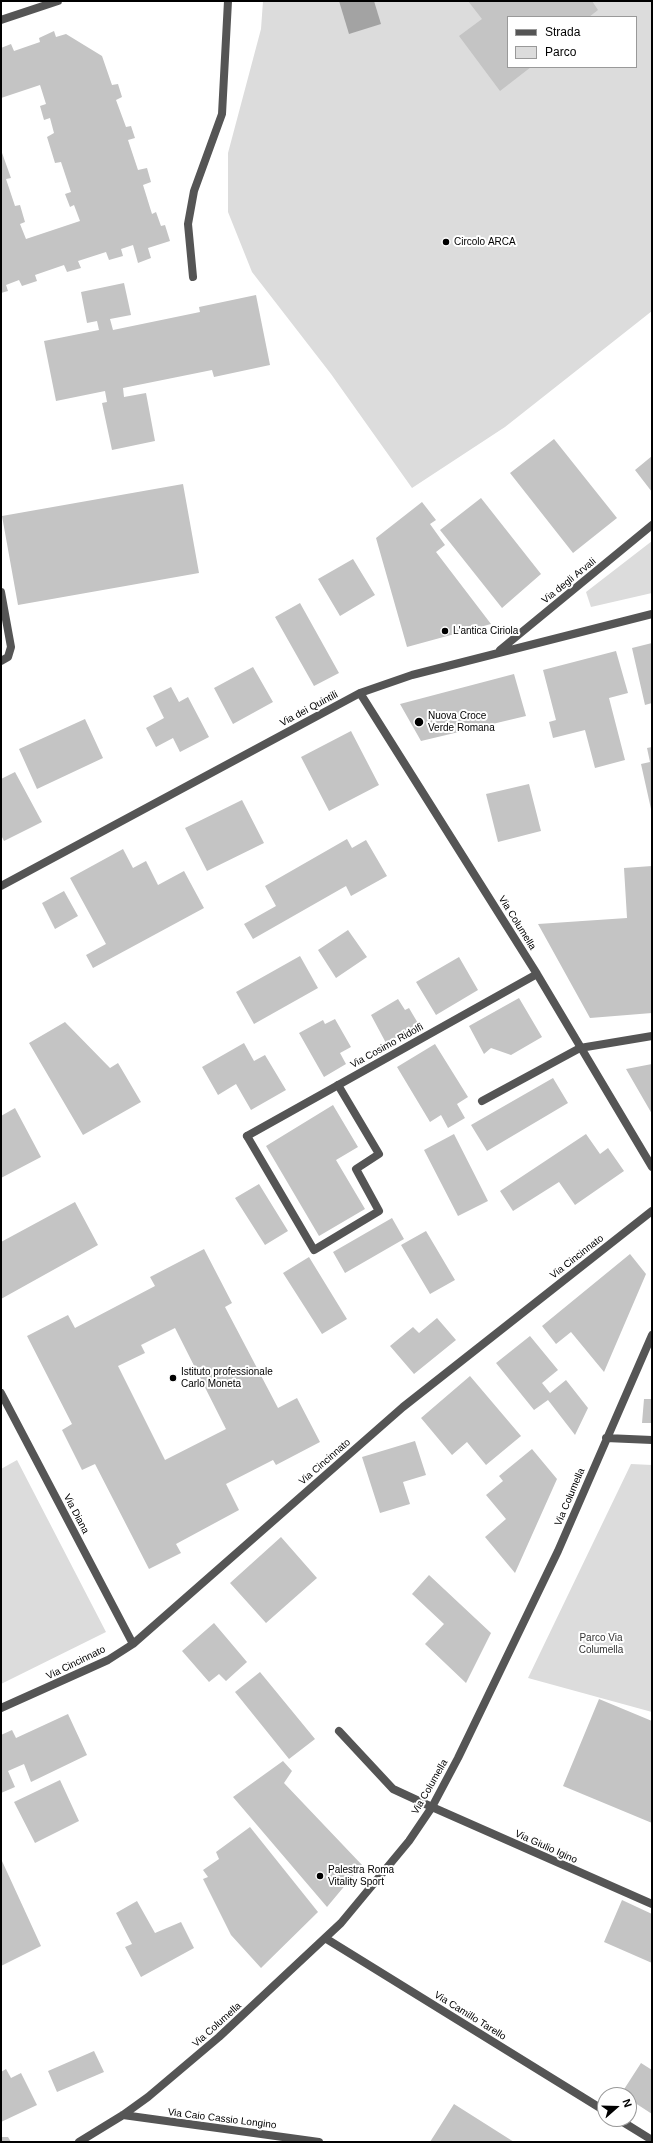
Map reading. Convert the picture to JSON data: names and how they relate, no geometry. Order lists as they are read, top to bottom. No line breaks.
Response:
{"streets":{"street":["Via degli Arvali","Via dei Quintili","Via Columella","Via Cosimo Ridolfi","Via Cincinnato","Via Diana","Via Giulio Igino","Via Camillo Tarello","Via Caio Cassio Longino"]},"crossings":[["Via degli Arvali","Via dei Quintili"],["Via dei Quintili","Via Columella"],["Via Columella","Via Cosimo Ridolfi"],["Via Columella","Via Giulio Igino"],["Via Columella","Via Camillo Tarello"],["Via Columella","Via Caio Cassio Longino"],["Via Cincinnato","Via Diana"]],"parks":["Parco Via Columella"],"places":["Circolo ARCA","L'antica Ciriola","Nuova Croce Verde Romana","Istituto professionale Carlo Moneta","Palestra Roma Vitality Sport"],"legend":["Strada","Parco"],"north":"right"}
